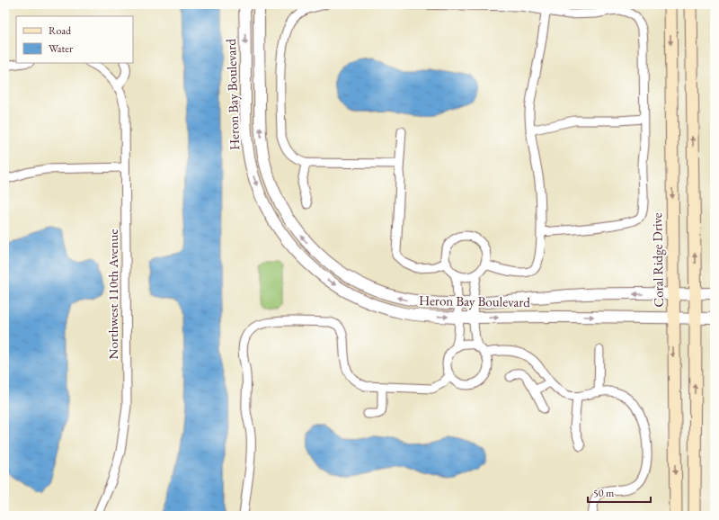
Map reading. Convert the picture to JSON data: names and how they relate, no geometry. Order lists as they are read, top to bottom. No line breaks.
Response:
{"streets":{"main road":["Coral Ridge Drive"],"street":["Heron Bay Boulevard","Northwest 110th Avenue"]},"crossings":[["Heron Bay Boulevard","Coral Ridge Drive"]],"legend":["Road","Water"],"scale_bar":"50 m"}
